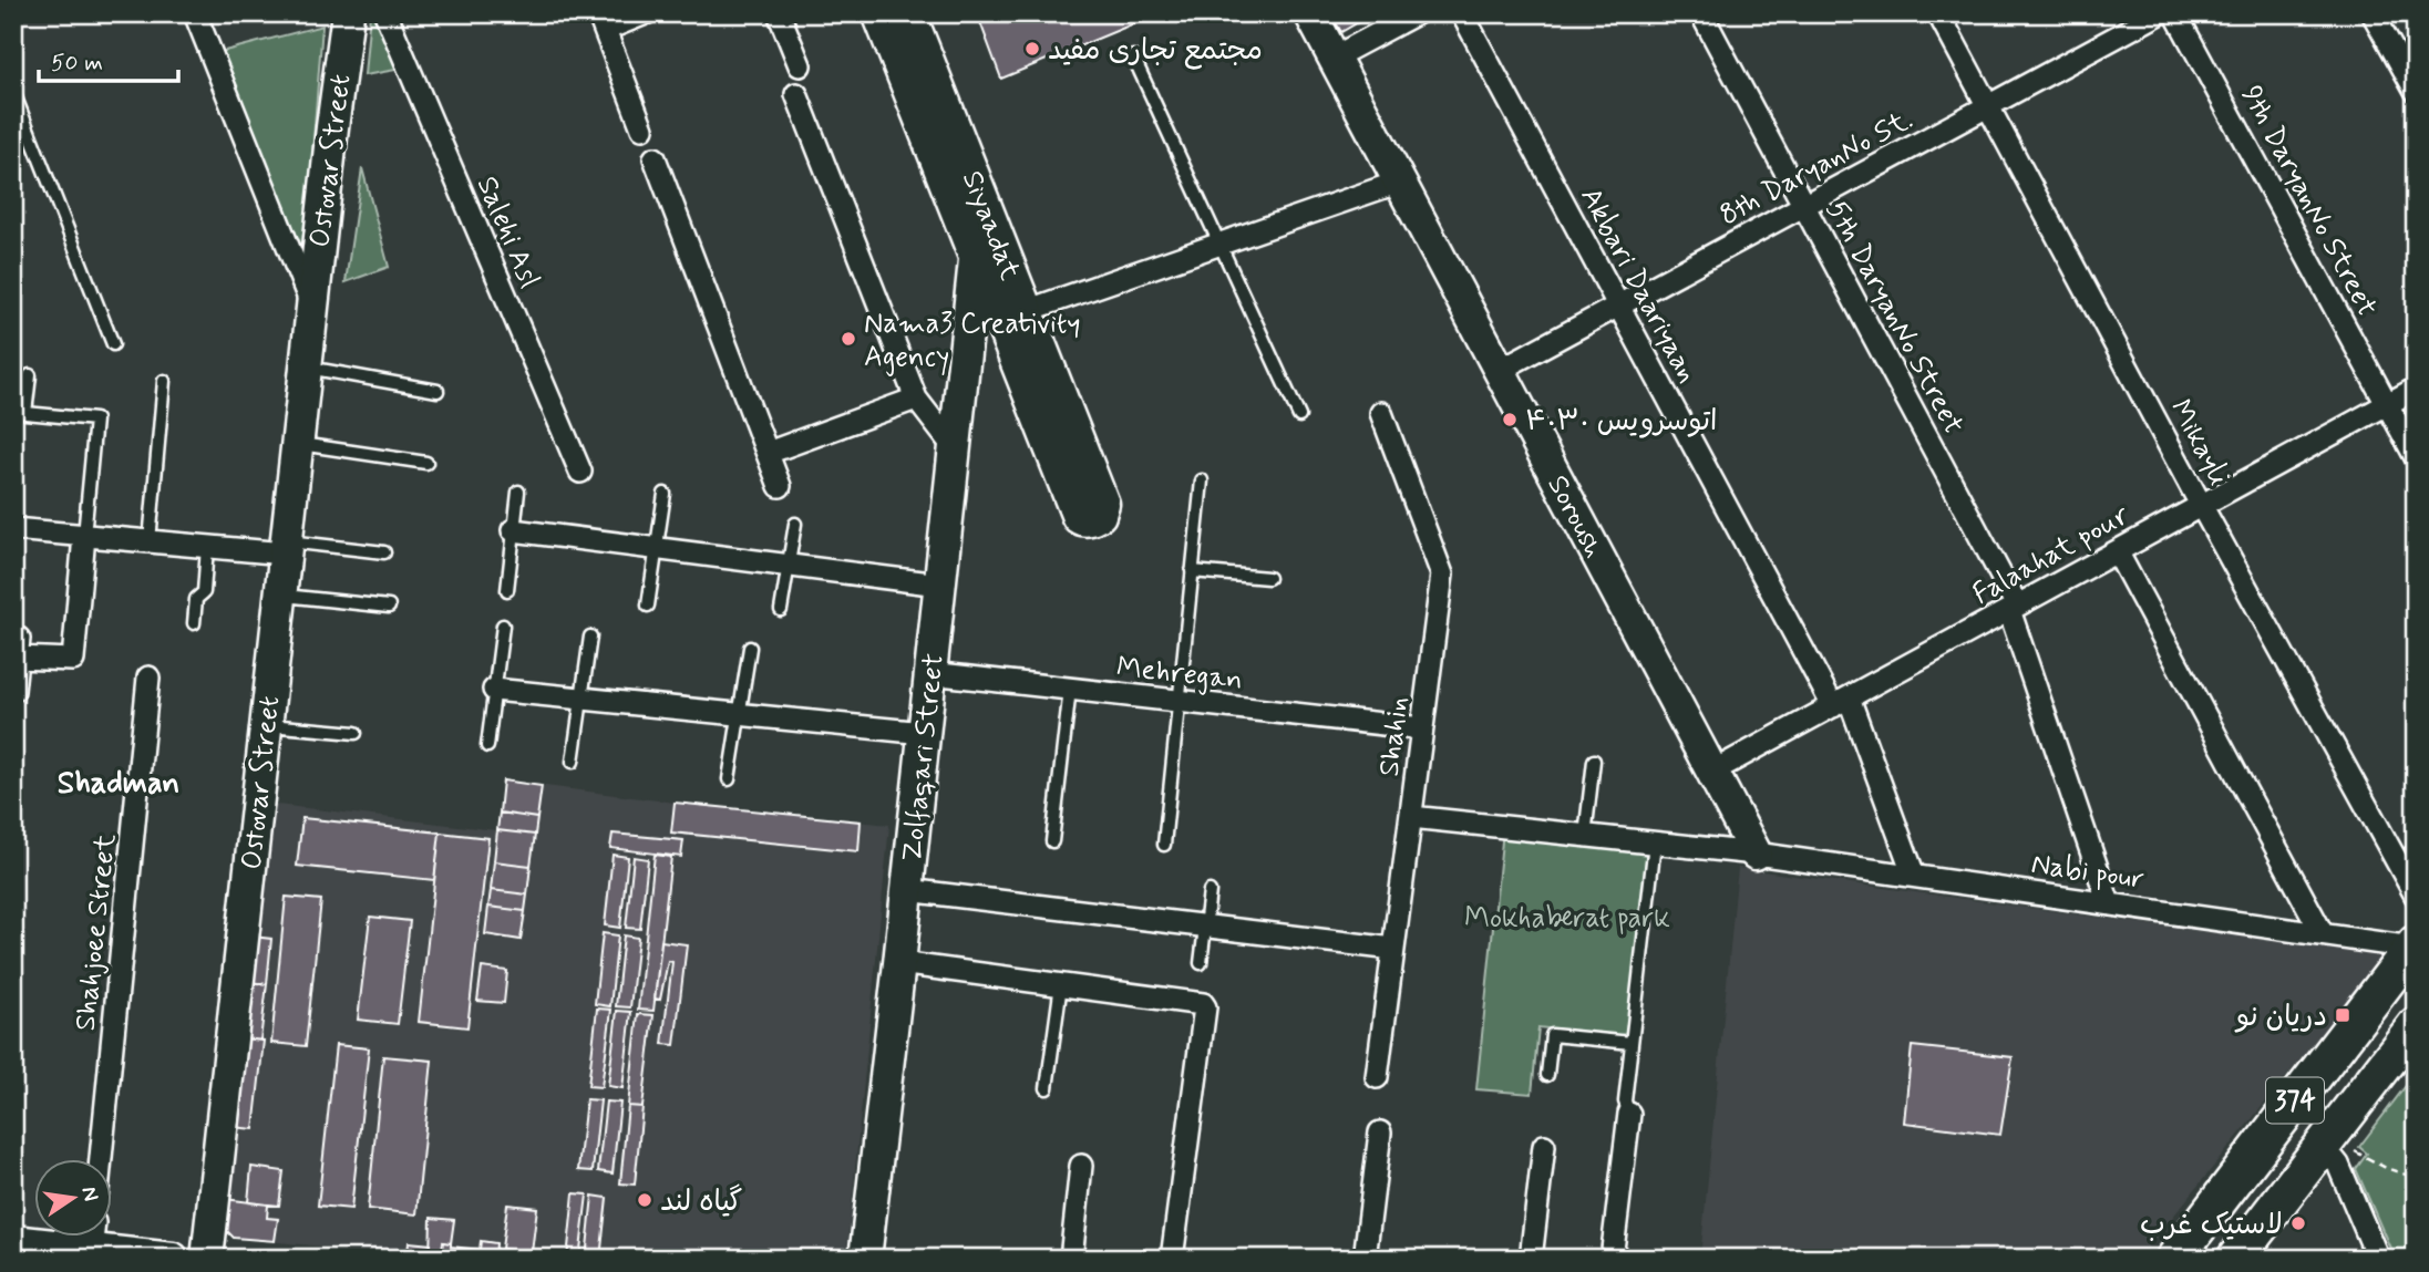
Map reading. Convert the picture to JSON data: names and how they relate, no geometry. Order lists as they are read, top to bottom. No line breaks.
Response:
{"streets":{"main road":["374"],"street":["Ostovar Street","8th DaryanNo St.","9th DaryanNo Street","Siyaadat","Salehi Asl","Akbari Daariyaan","5th DaryanNo Street","Mikayli","Soroush","Falaahat pour","Mehregan","Shahin","Zolfaqari Street","Nabi pour","Shahjoee Street"]},"crossings":[["8th DaryanNo St.","Akbari Daariyaan"],["8th DaryanNo St.","5th DaryanNo Street"],["8th DaryanNo St.","Mikayli"],["8th DaryanNo St.","Soroush"],["9th DaryanNo Street","Falaahat pour"],["Siyaadat","Zolfaqari Street"],["Akbari Daariyaan","Falaahat pour"],["Akbari Daariyaan","Nabi pour"],["5th DaryanNo Street","Falaahat pour"],["5th DaryanNo Street","Nabi pour"],["Mikayli","Falaahat pour"],["Soroush","Falaahat pour"],["Soroush","Nabi pour"],["Mehregan","Shahin"],["Mehregan","Zolfaqari Street"],["Shahin","Nabi pour"],["Nabi pour","374"]],"districts":["Shadman"],"parks":["Mokhaberat park"],"places":{"other":["مجتمع تجاری مفید","Nama3 Creativity Agency","اتوسرویس ۴۰۳۰","گیاه لند","لاستیک غرب"],"transit":["دریان نو"]},"scale_bar":"50 m","north":"right"}
